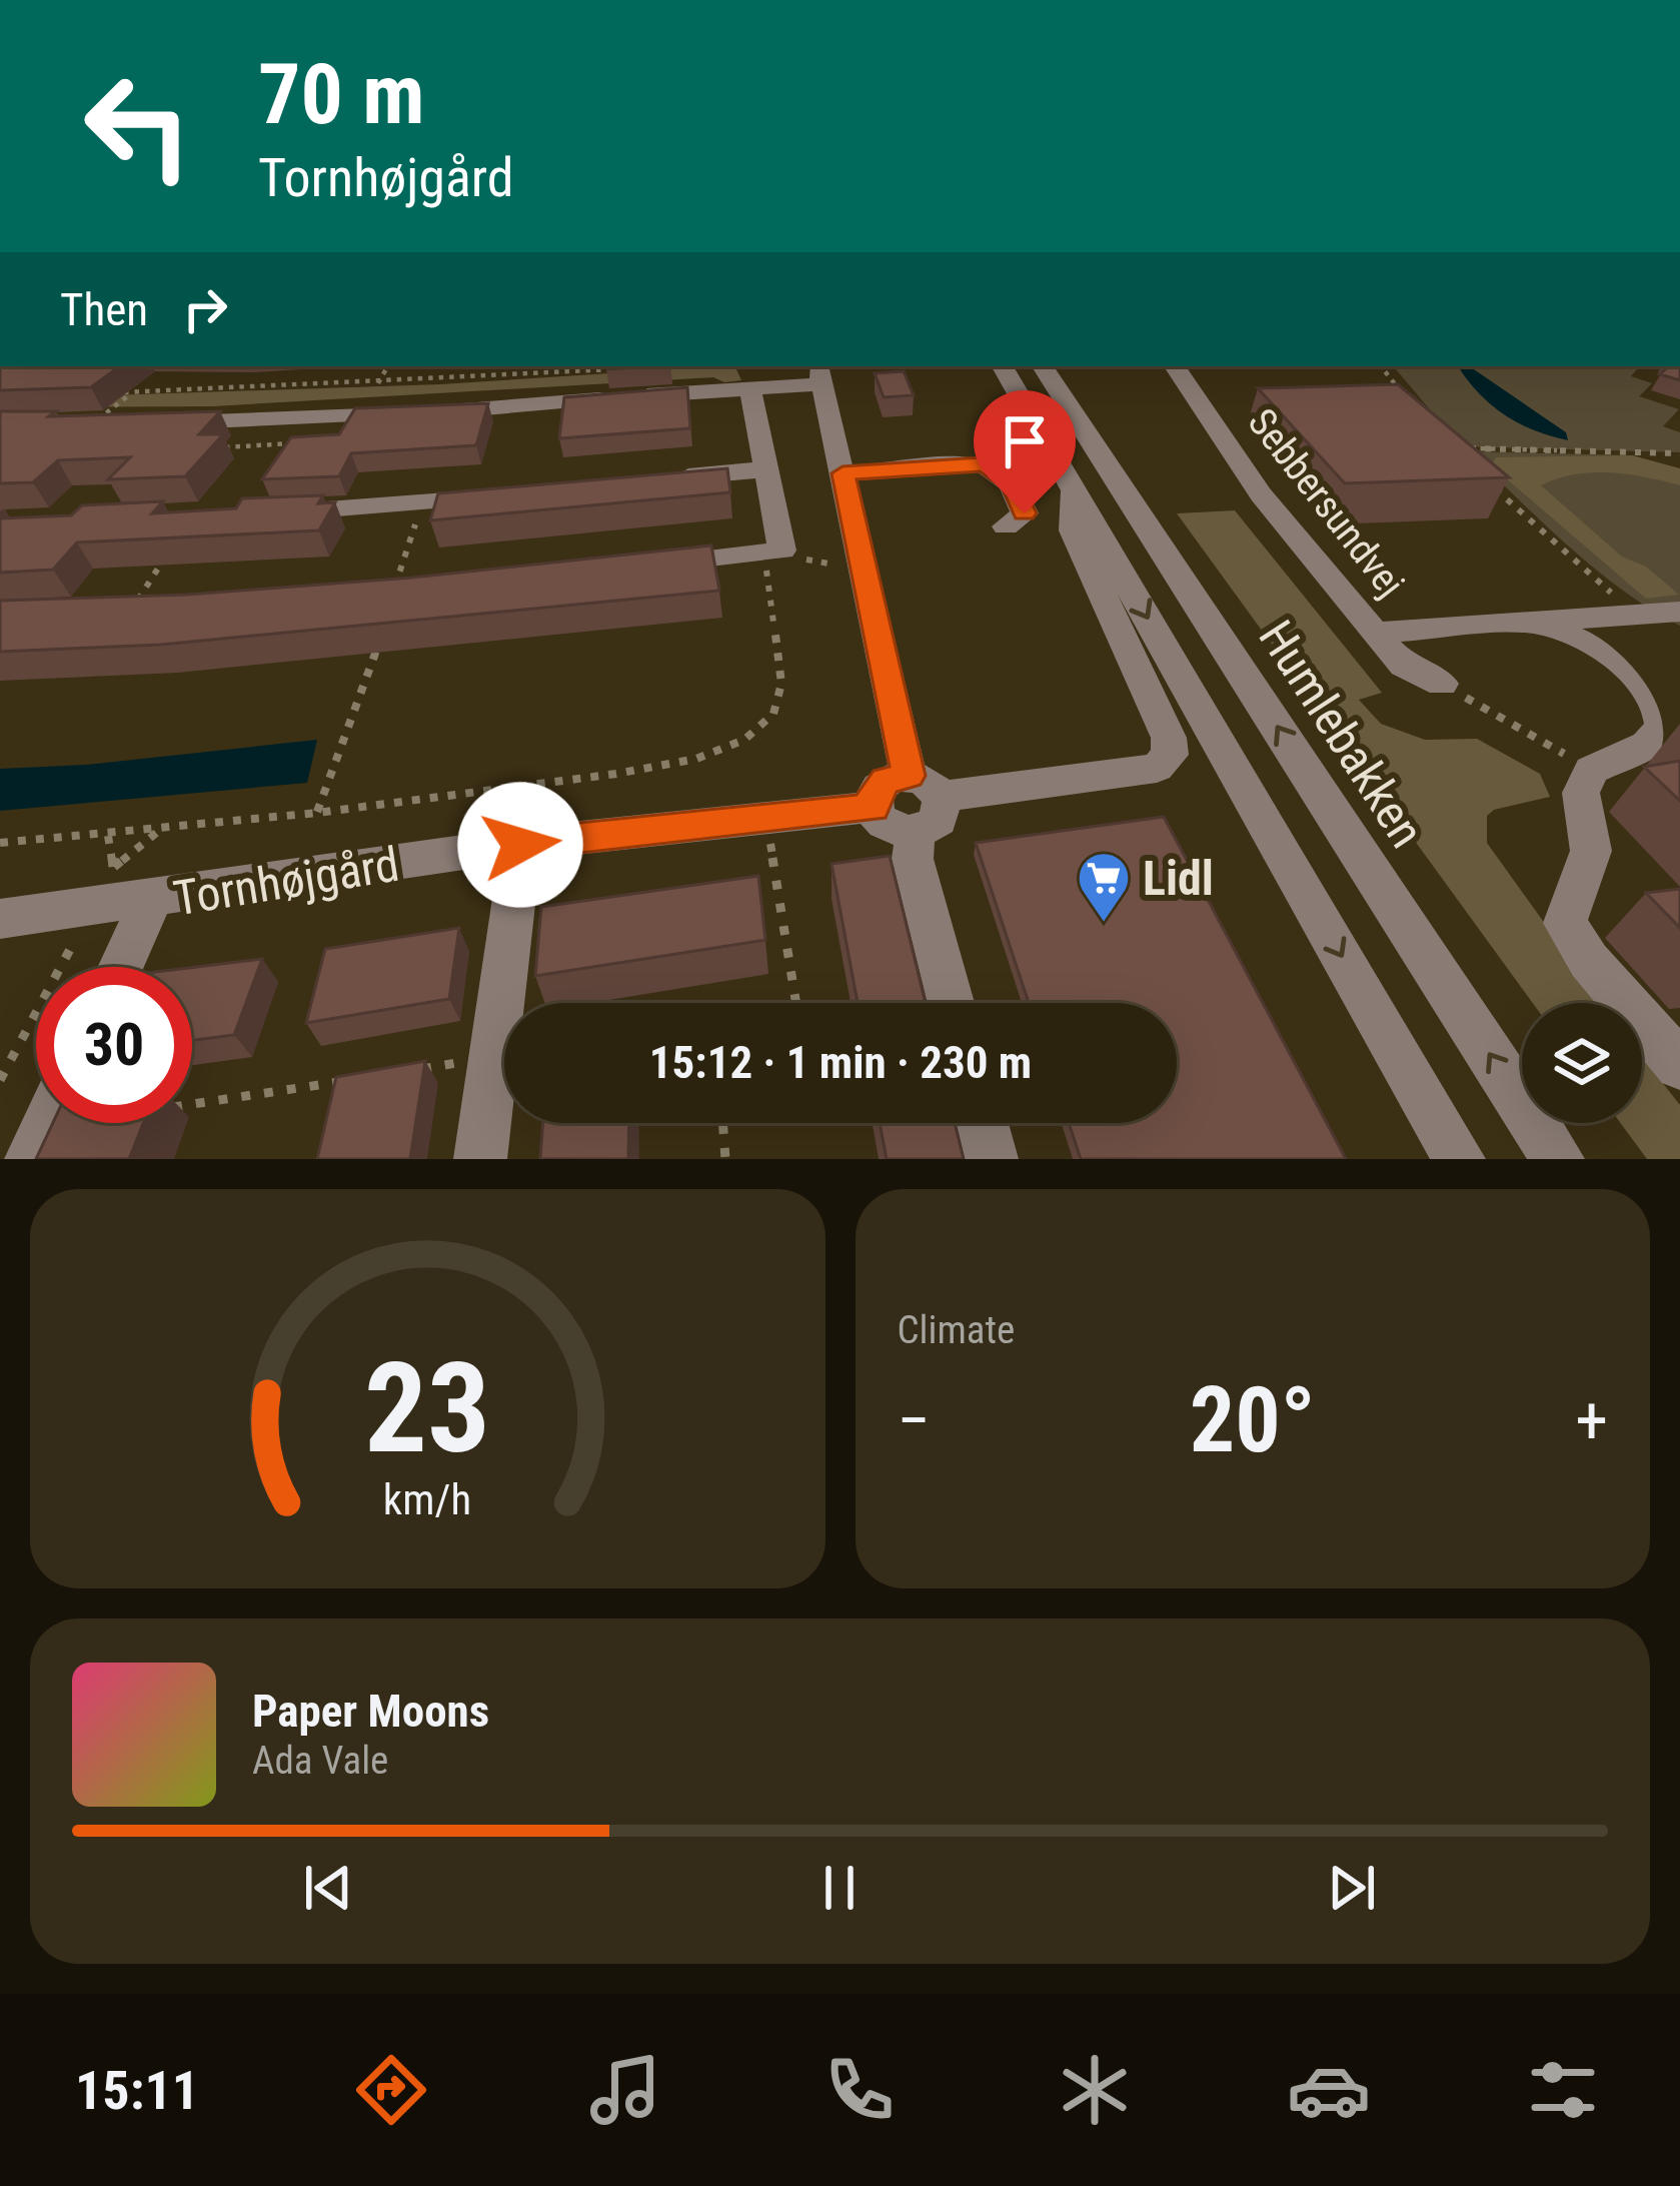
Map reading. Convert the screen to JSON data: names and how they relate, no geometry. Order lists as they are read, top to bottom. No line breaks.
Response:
{"streets":{"street":["Sebbersundvej","Humlebakken","Tornhøjgård"]},"places":{"supermarket":["Lidl"]},"page":{"turn":["70 m","Tornhøjgård"],"then":"Then","limit":"30","trip":"15:12 · 1 min · 230 m","tile":"Climate","heat":["−","20°","+"],"song":["Paper Moons","Ada Vale"],"tabs":"15:11","gauge":["23","km/h"]}}
